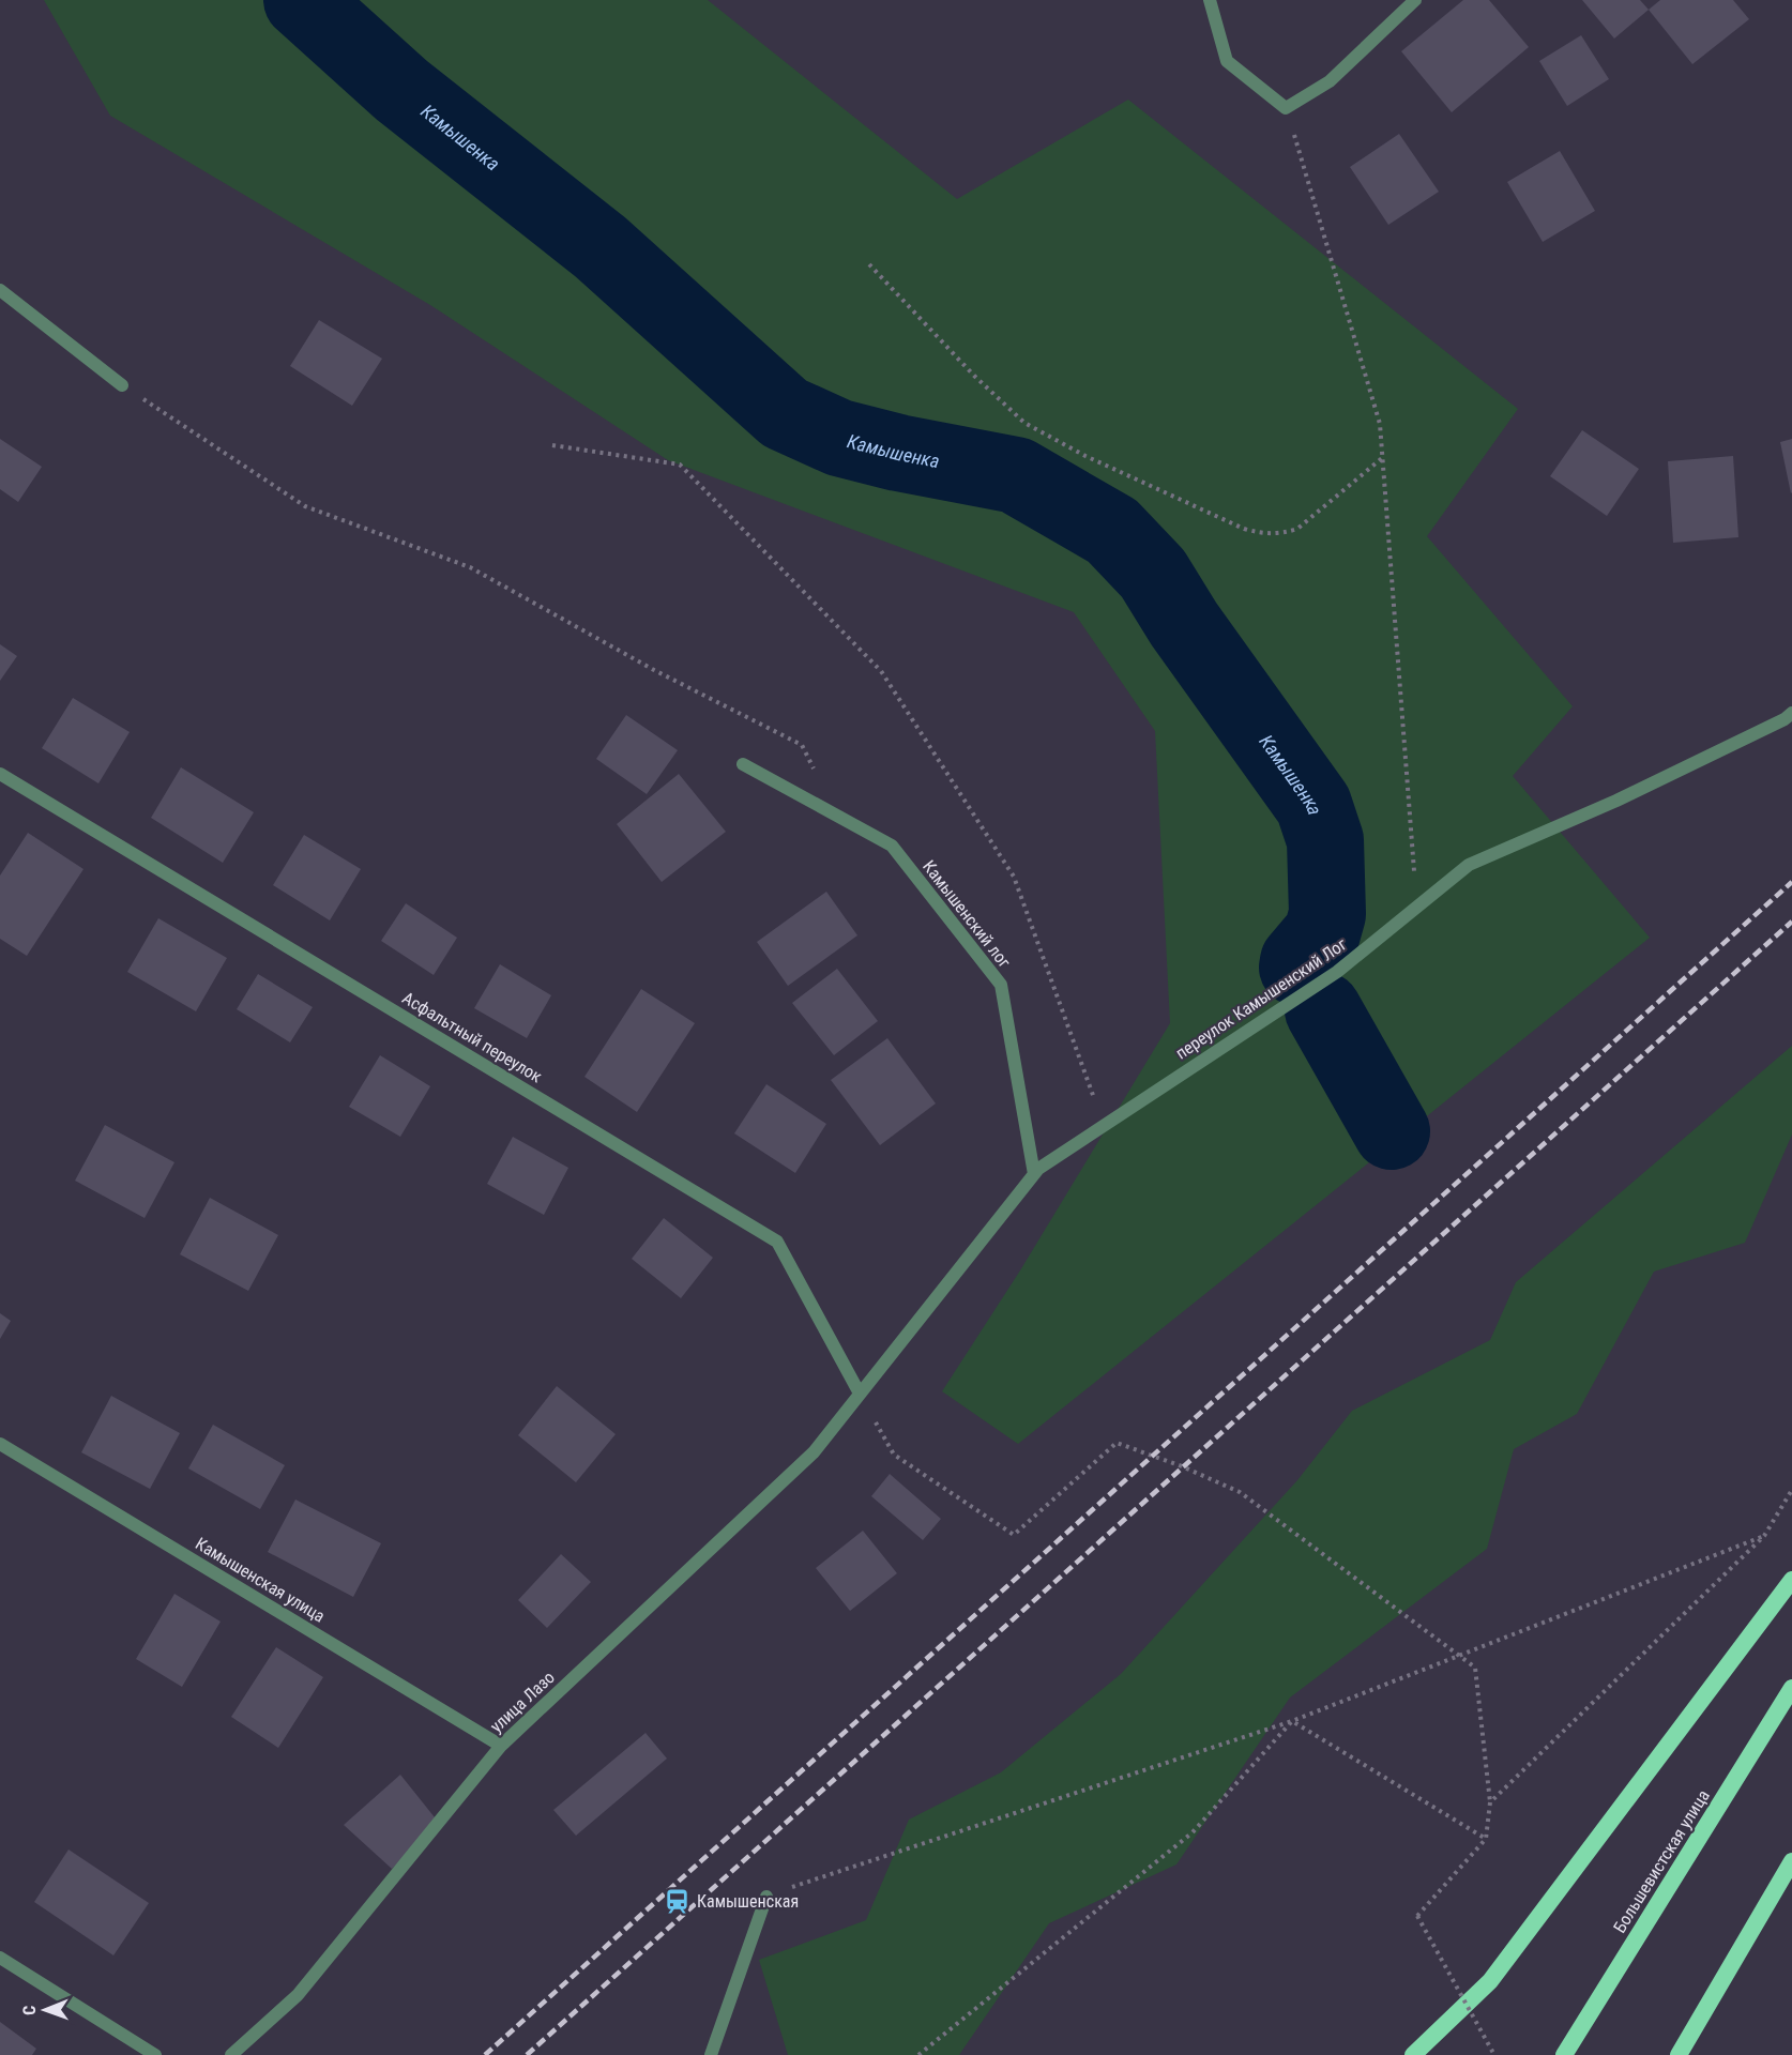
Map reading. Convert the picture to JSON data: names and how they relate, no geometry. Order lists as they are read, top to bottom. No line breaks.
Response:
{"streets":{"highway":["Большевистская улица"],"street":["Камышенский лог","переулок Камышенский Лог","Асфальтный переулок","Камышенская улица","улица Лазо"]},"crossings":[["Камышенский лог","переулок Камышенский Лог"],["переулок Камышенский Лог","Асфальтный переулок"],["переулок Камышенский Лог","улица Лазо"],["Асфальтный переулок","улица Лазо"],["Камышенская улица","улица Лазо"]],"water":["Камышенка"],"places":{"station":["Камышенская"]},"north":"left"}
